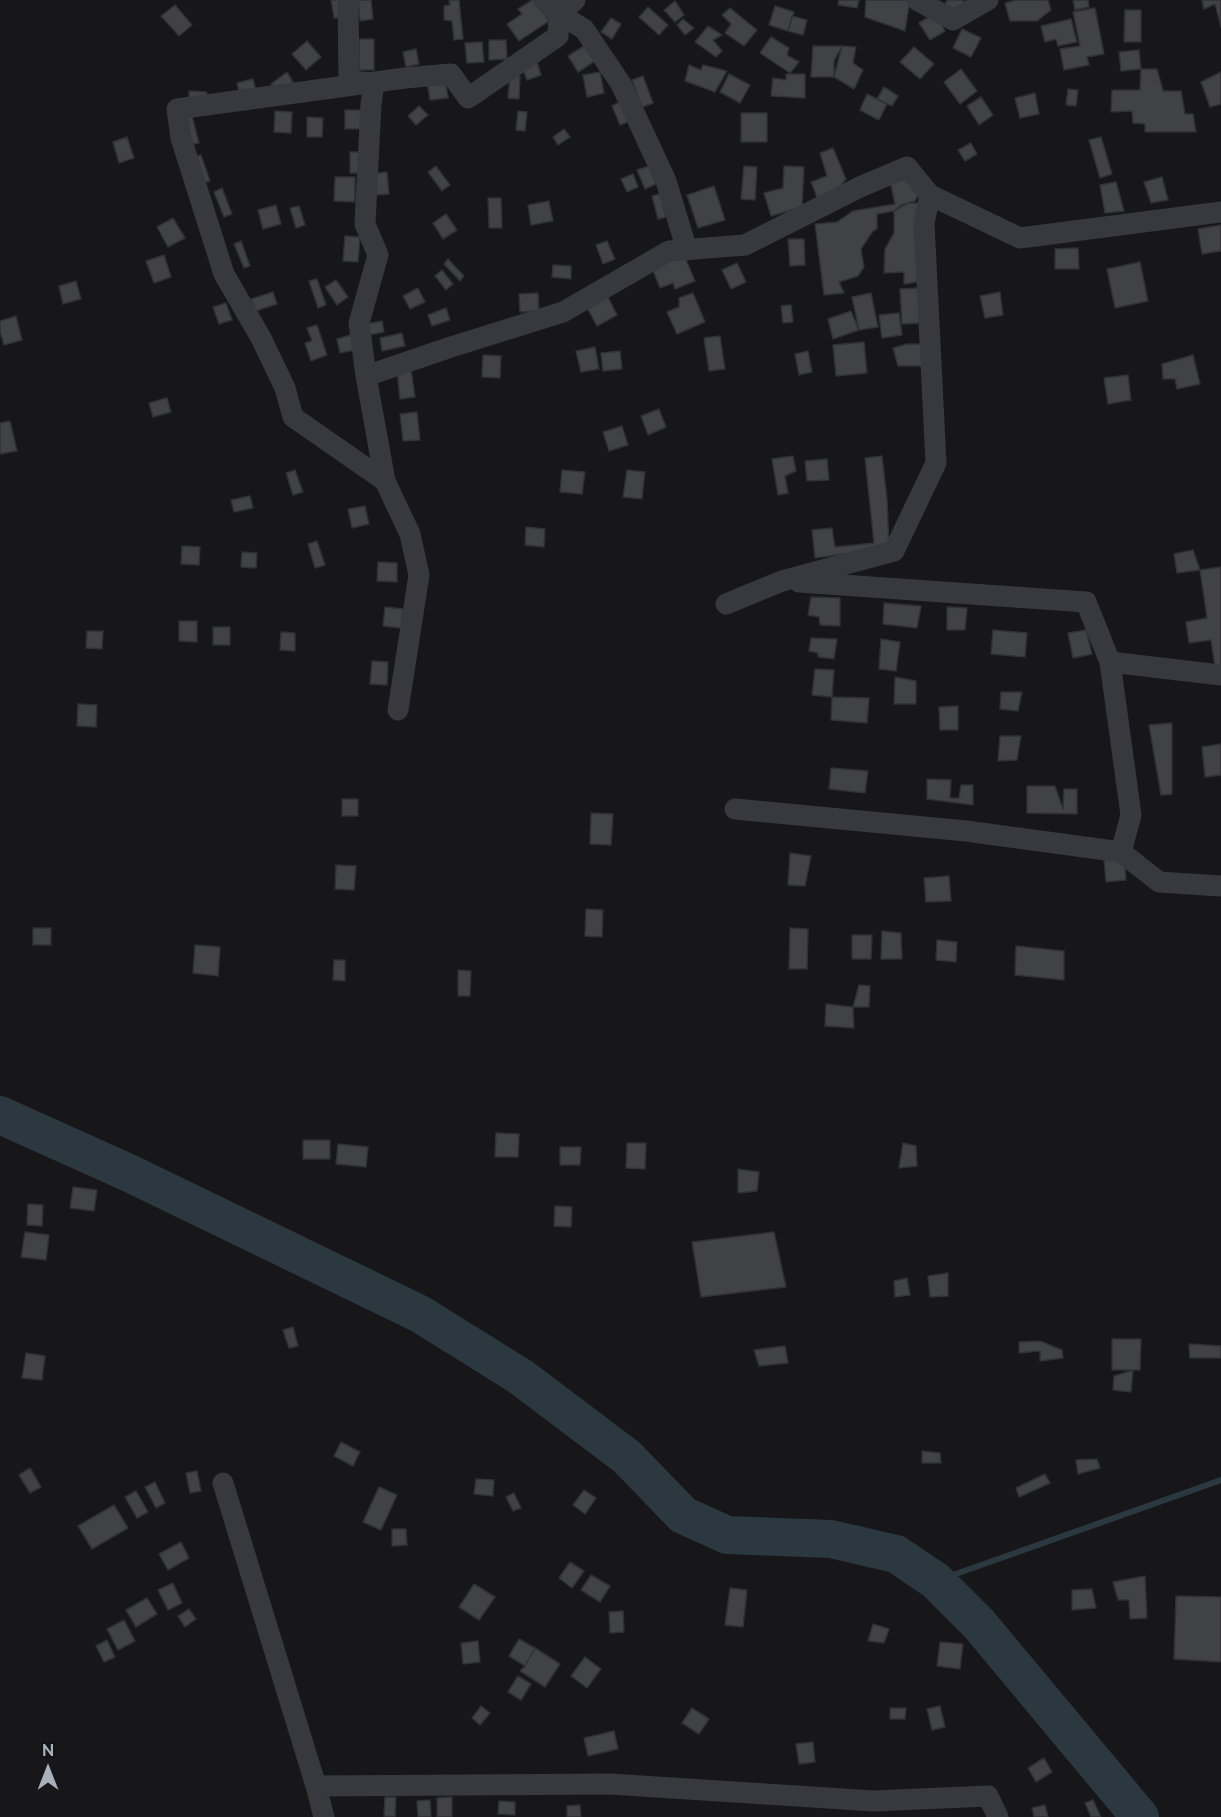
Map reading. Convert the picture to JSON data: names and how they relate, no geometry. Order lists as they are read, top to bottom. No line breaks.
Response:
{"north":"top"}
